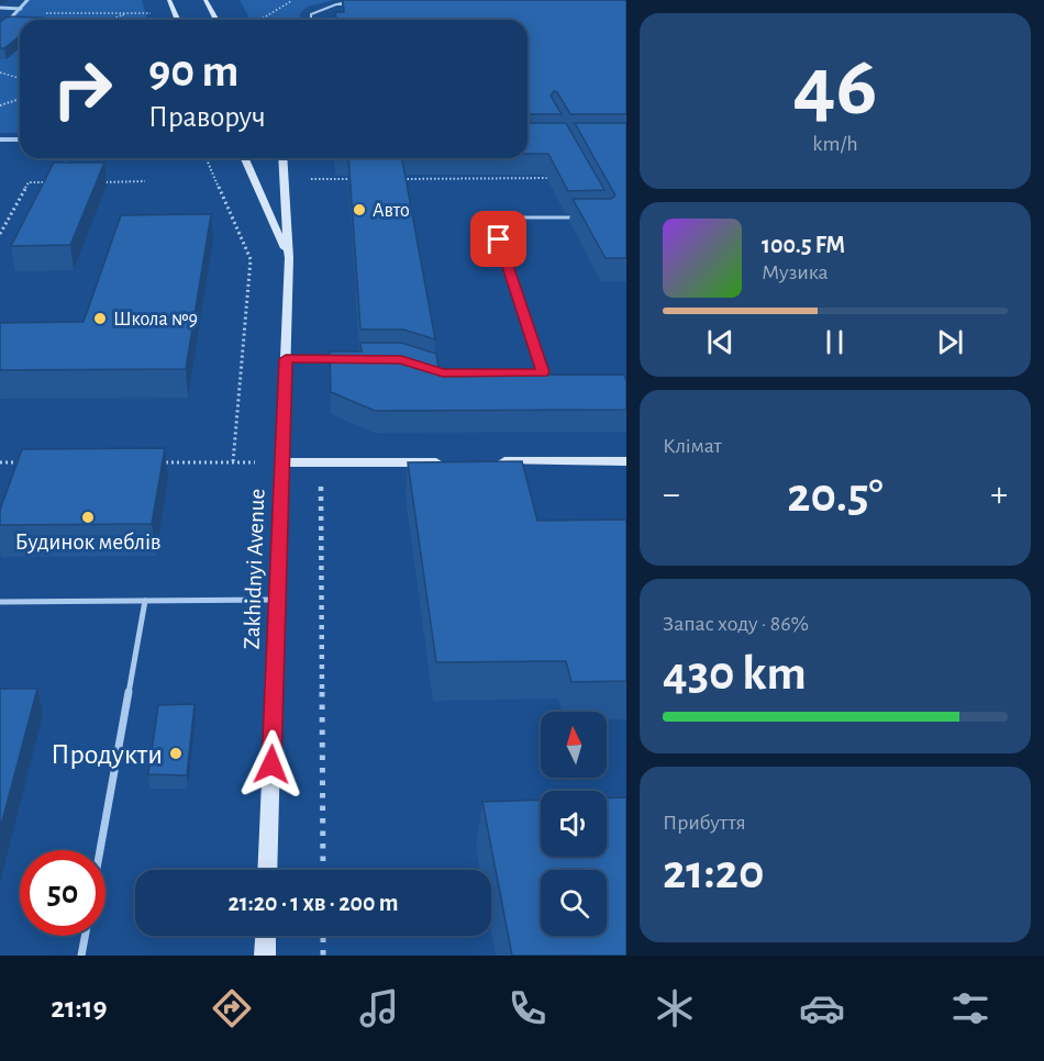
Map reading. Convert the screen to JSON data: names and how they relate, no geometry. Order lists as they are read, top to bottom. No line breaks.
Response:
{"streets":{"main road":["Zakhidnyi Avenue"]},"places":["Авто","Школа №9","Будинок меблів","Продукти"],"north":"top","page":{"tile":[["46","km/h"],"Клімат",["Запас ходу · 86%","430 km"],["Прибуття","21:20"]],"turn":["90 m","Праворуч"],"song":["100.5 FM","Музика"],"heat":["−","20.5°","+"],"limit":"50","trip":"21:20 · 1 хв · 200 m","tabs":"21:19"}}
